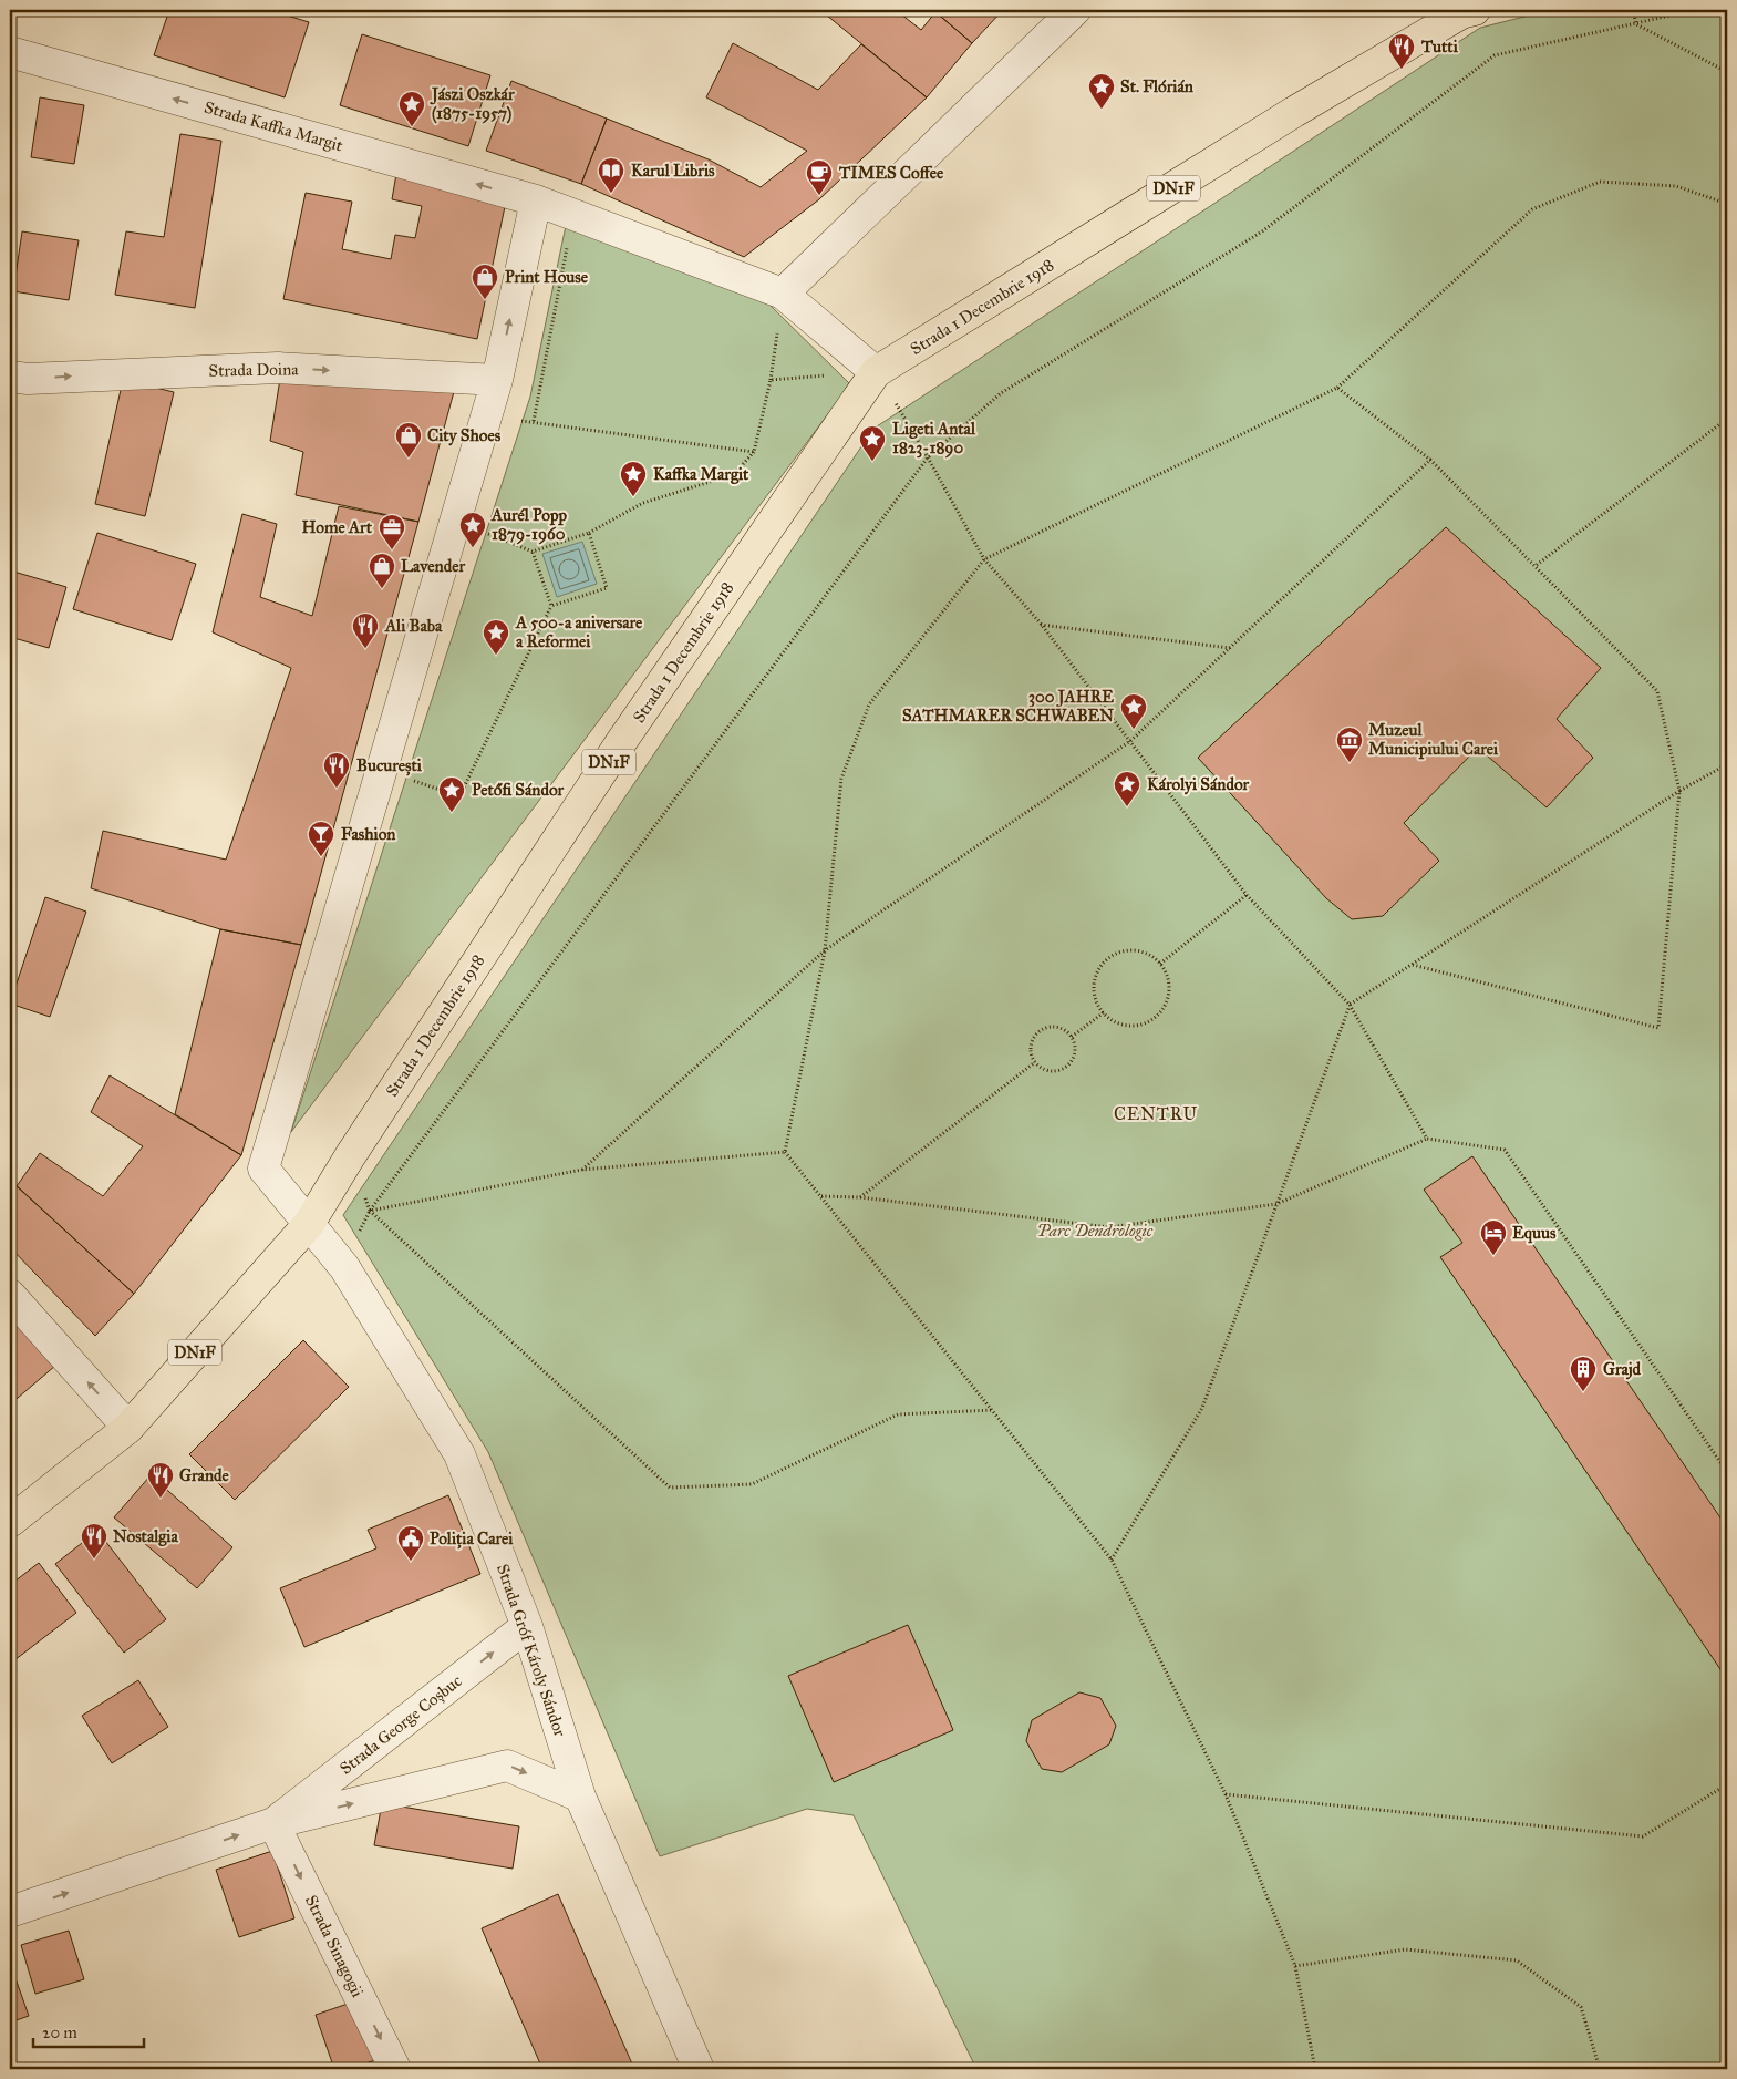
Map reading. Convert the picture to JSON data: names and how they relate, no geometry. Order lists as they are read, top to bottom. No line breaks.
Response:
{"streets":{"main road":["DN1F","Strada 1 Decembrie 1918"],"street":["Strada Kaffka Margit","Strada Doina","Strada Gróf Károly Sándor","Strada George Coșbuc","Strada Sinagogii"]},"crossings":[["Strada Kaffka Margit","Strada 1 Decembrie 1918"],["Strada 1 Decembrie 1918","Strada Gróf Károly Sándor"],["Strada Gróf Károly Sándor","Strada George Coșbuc"],["Strada George Coșbuc","Strada Sinagogii"]],"one_way":["Strada Kaffka Margit","Strada Doina","Strada George Coșbuc","Strada Sinagogii"],"districts":["CENTRU"],"parks":["Parc Dendrologic"],"places":{"restaurant":["Tutti","Ali Baba","București","Grande","Nostalgia"],"place":["St. Flórián","Jászi Oszkár (1875-1957)","Ligeti Antal 1823-1890","Kaffka Margit","Aurél Popp 1879-1960","A 500-a aniversare a Reformei","300 JAHRE SATHMARER SCHWABEN","Károlyi Sándor","Petőfi Sándor"],"library":["Karul Libris"],"cafe":["TIMES Coffee"],"shop":["Print House","City Shoes","Lavender"],"office":["Home Art"],"museum":["Muzeul Municipiului Carei"],"bar":["Fashion"],"hotel":["Equus"],"building":["Grajd"],"public building":["Poliția Carei"]},"scale_bar":"20 m"}
